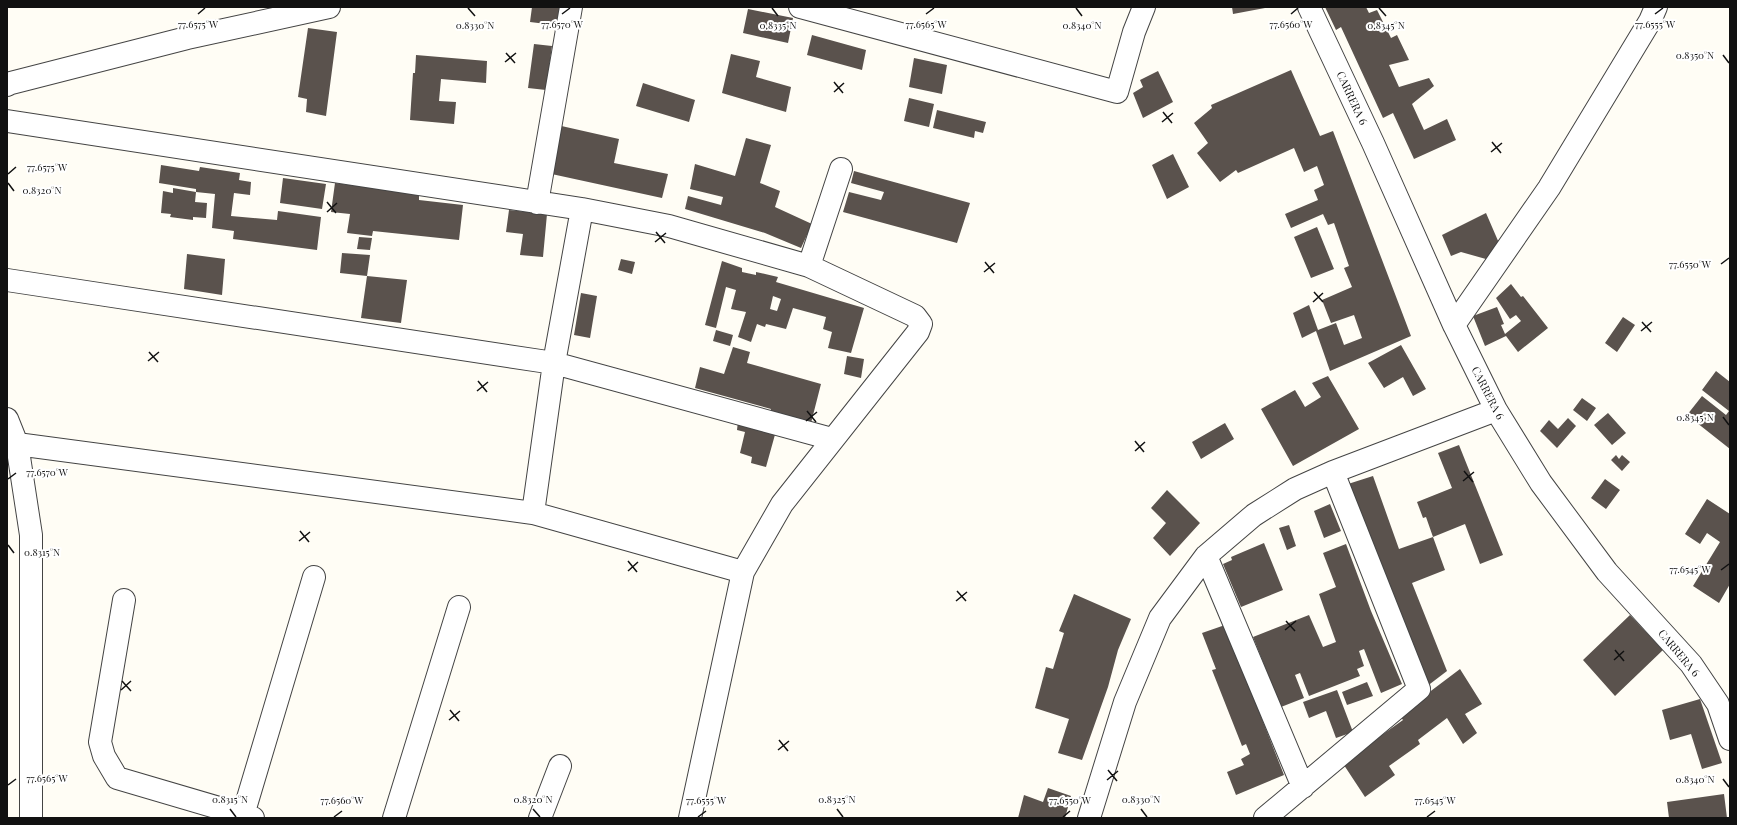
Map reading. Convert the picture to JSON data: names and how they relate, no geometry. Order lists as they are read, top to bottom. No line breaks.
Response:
{"streets":{"street":["CARRERA 6"]},"coordinates":["77.6575°W","77.6570°W","77.6565°W","77.6560°W","77.6555°W","0.8330°N","0.8335°N","0.8340°N","0.8345°N","0.8350°N","0.8320°N","77.6550°W","0.8315°N","77.6545°W","0.8325°N"]}
